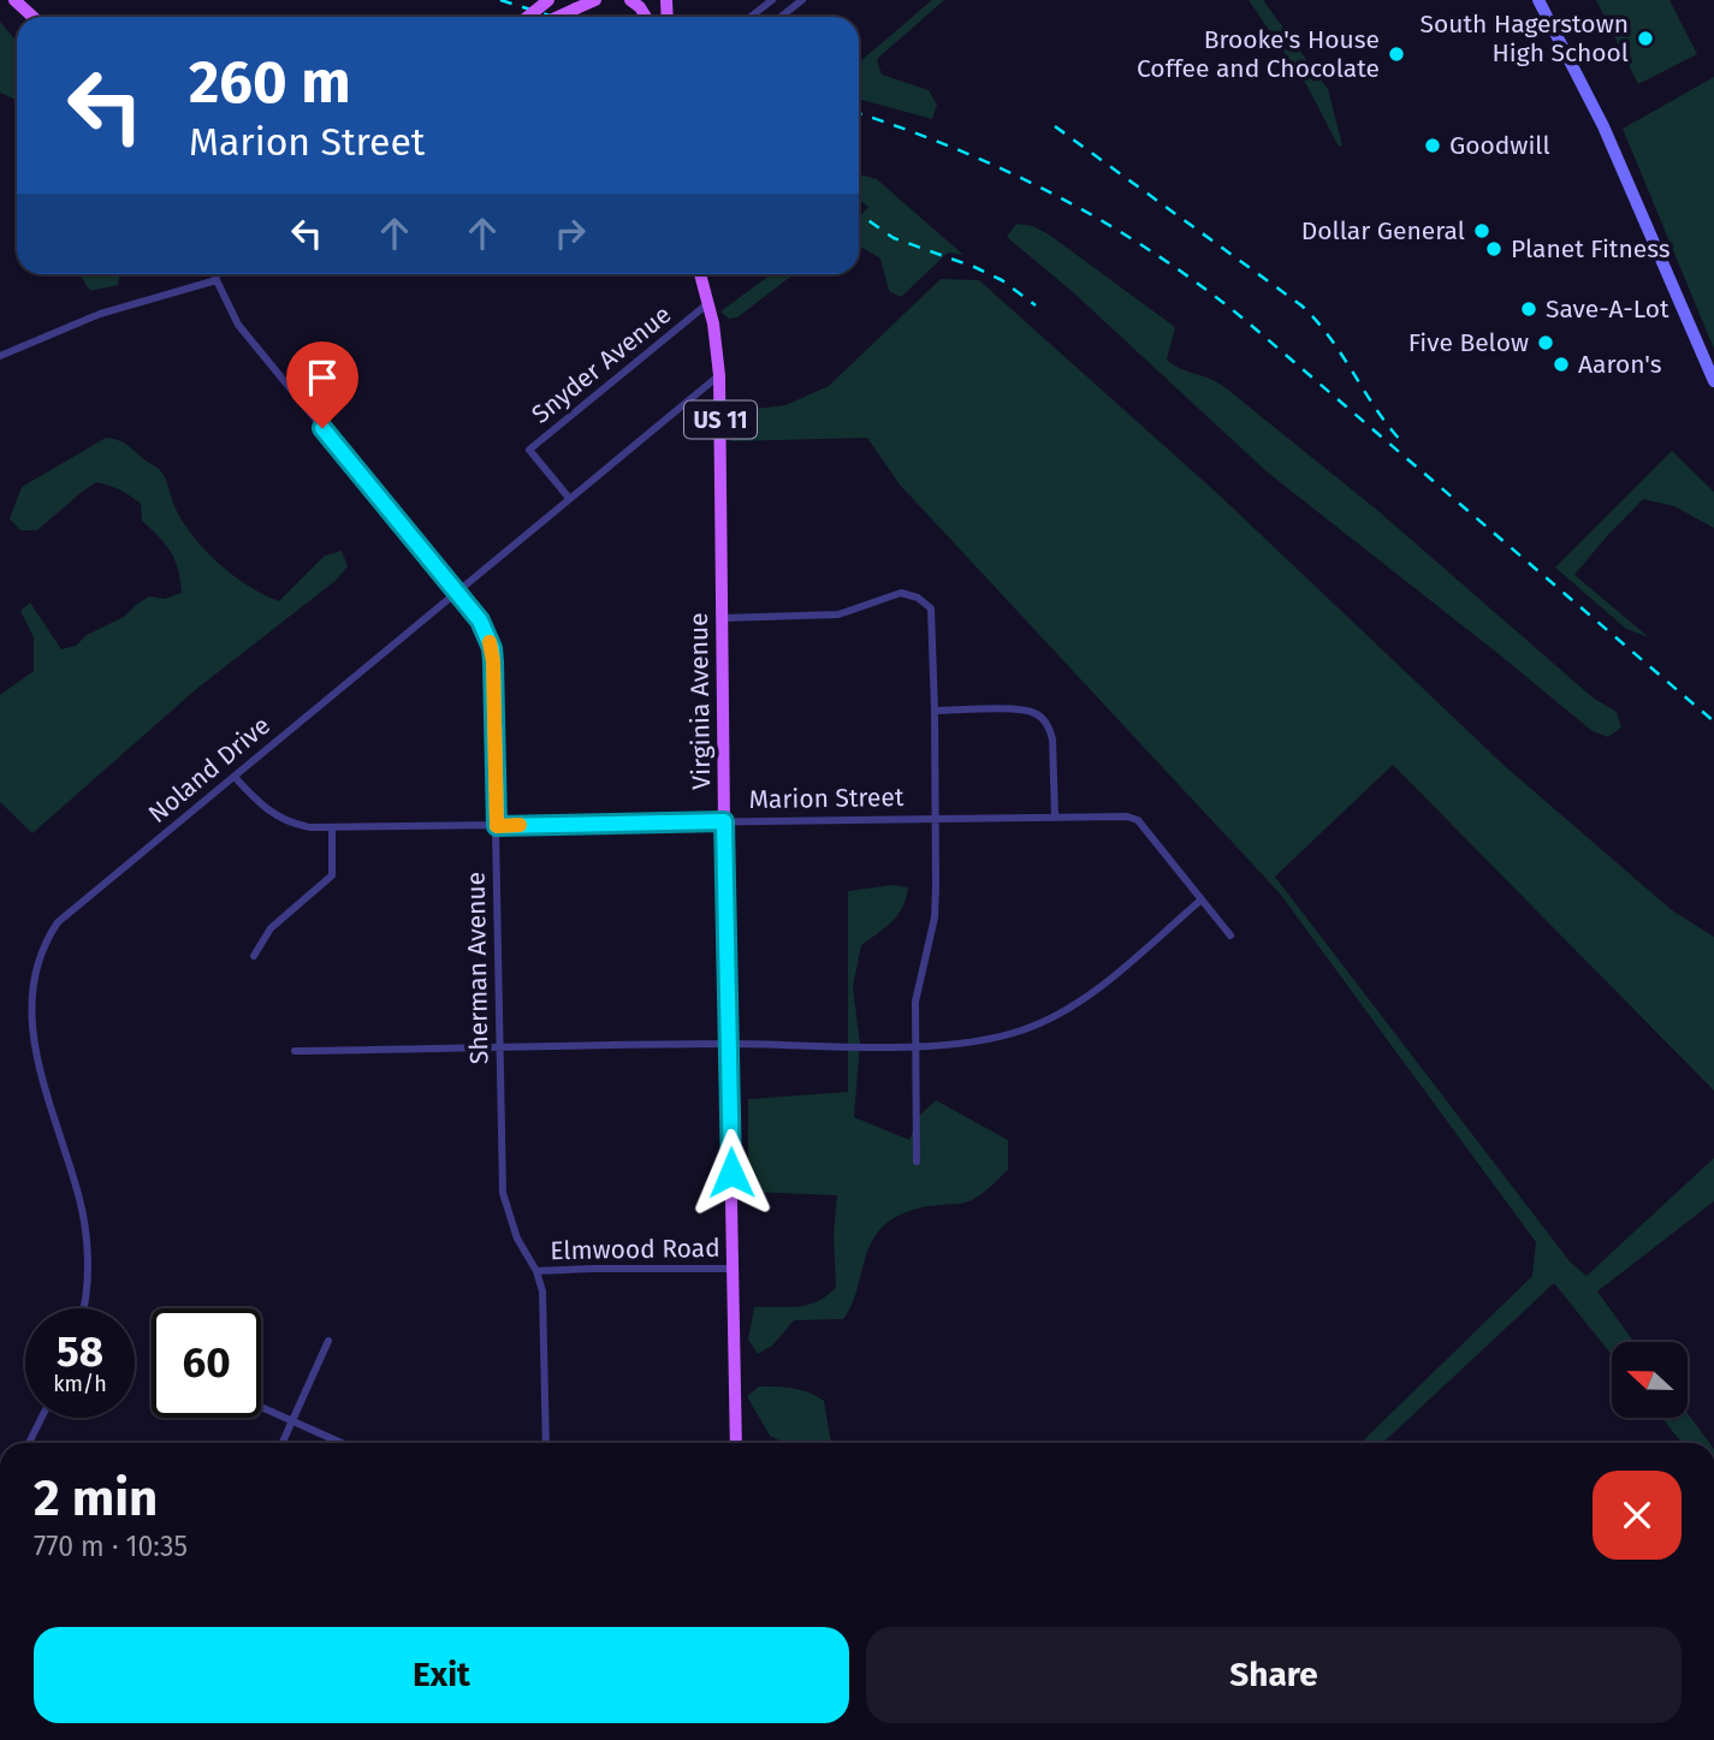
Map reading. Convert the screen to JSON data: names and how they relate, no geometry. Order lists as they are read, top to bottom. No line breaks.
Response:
{"streets":{"main road":["US 11","Virginia Avenue"],"street":["Snyder Avenue","Noland Drive","Marion Street","Sherman Avenue","Elmwood Road"]},"crossings":[["Snyder Avenue","Virginia Avenue"],["Snyder Avenue","Noland Drive"],["Virginia Avenue","Noland Drive"],["Virginia Avenue","Marion Street"],["Virginia Avenue","Elmwood Road"],["Noland Drive","Marion Street"],["Noland Drive","Sherman Avenue"],["Marion Street","Sherman Avenue"],["Sherman Avenue","Elmwood Road"]],"places":["South Hagerstown High School","Brooke's House Coffee and Chocolate","Goodwill","Dollar General","Planet Fitness","Save-A-Lot","Five Below","Aaron's"],"north":"left","page":{"turn":["260 m","Marion Street"],"speed":"58 km/h","limit":"60","heading":["2 min","770 m · 10:35"],"buttons":["Exit","Share"]}}
